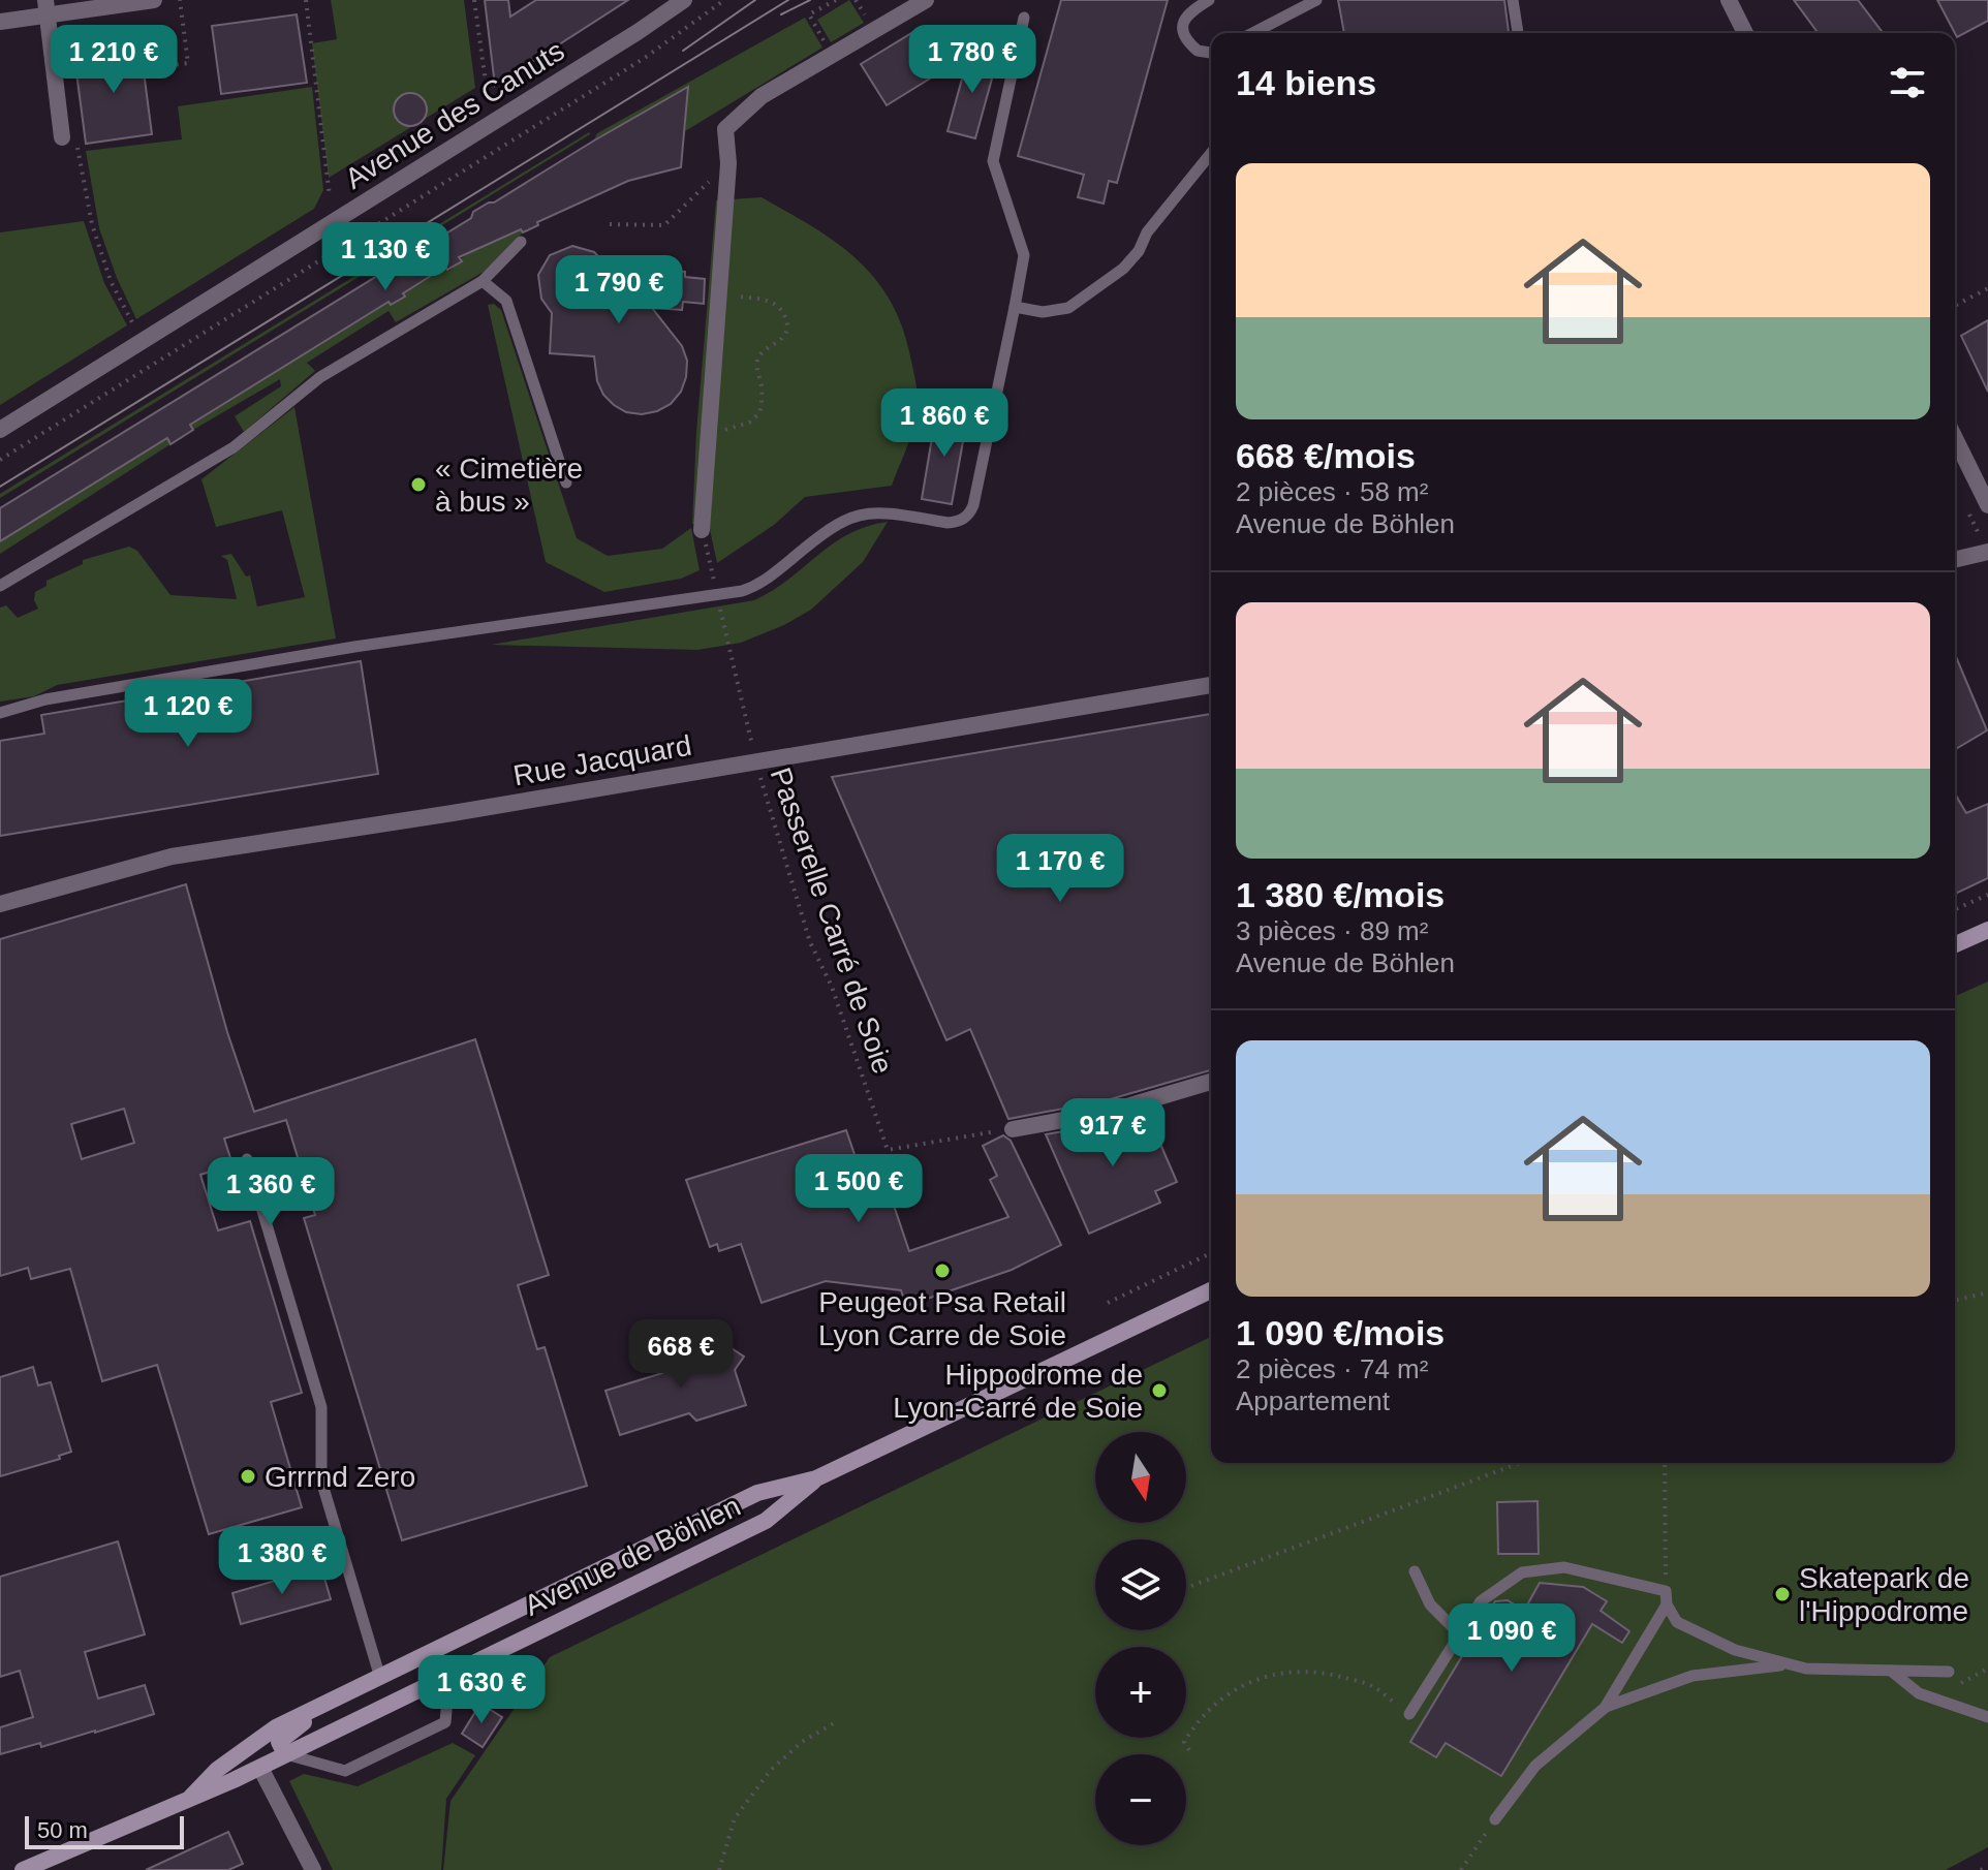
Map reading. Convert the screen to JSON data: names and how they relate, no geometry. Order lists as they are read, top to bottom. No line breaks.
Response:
{"streets":{"main road":["Avenue de Böhlen"],"street":["Avenue des Canuts","Rue Jacquard"],"path":["Passerelle Carré de Soie"]},"places":["« Cimetière à bus »","Peugeot Psa Retail Lyon Carre de Soie","Hippodrome de Lyon-Carré de Soie","Grrrnd Zero","Skatepark de l'Hippodrome"],"scale_bar":"50 m","north":"bottom","page":{"price":["1 210 €","1 780 €","1 130 €","1 790 €","1 860 €","1 120 €","1 170 €","917 €","1 500 €","1 360 €","668 €","1 380 €","1 090 €","1 630 €"],"heading":"14 biens","list":[{"name":"668 €/mois","note":"2 pièces · 58 m² · Avenue de Böhlen"},{"name":"1 380 €/mois","note":"3 pièces · 89 m² · Avenue de Böhlen"},{"name":"1 090 €/mois","note":"2 pièces · 74 m² · Appartement"}],"map_buttons":["+","−"],"scale":"50 m"}}
